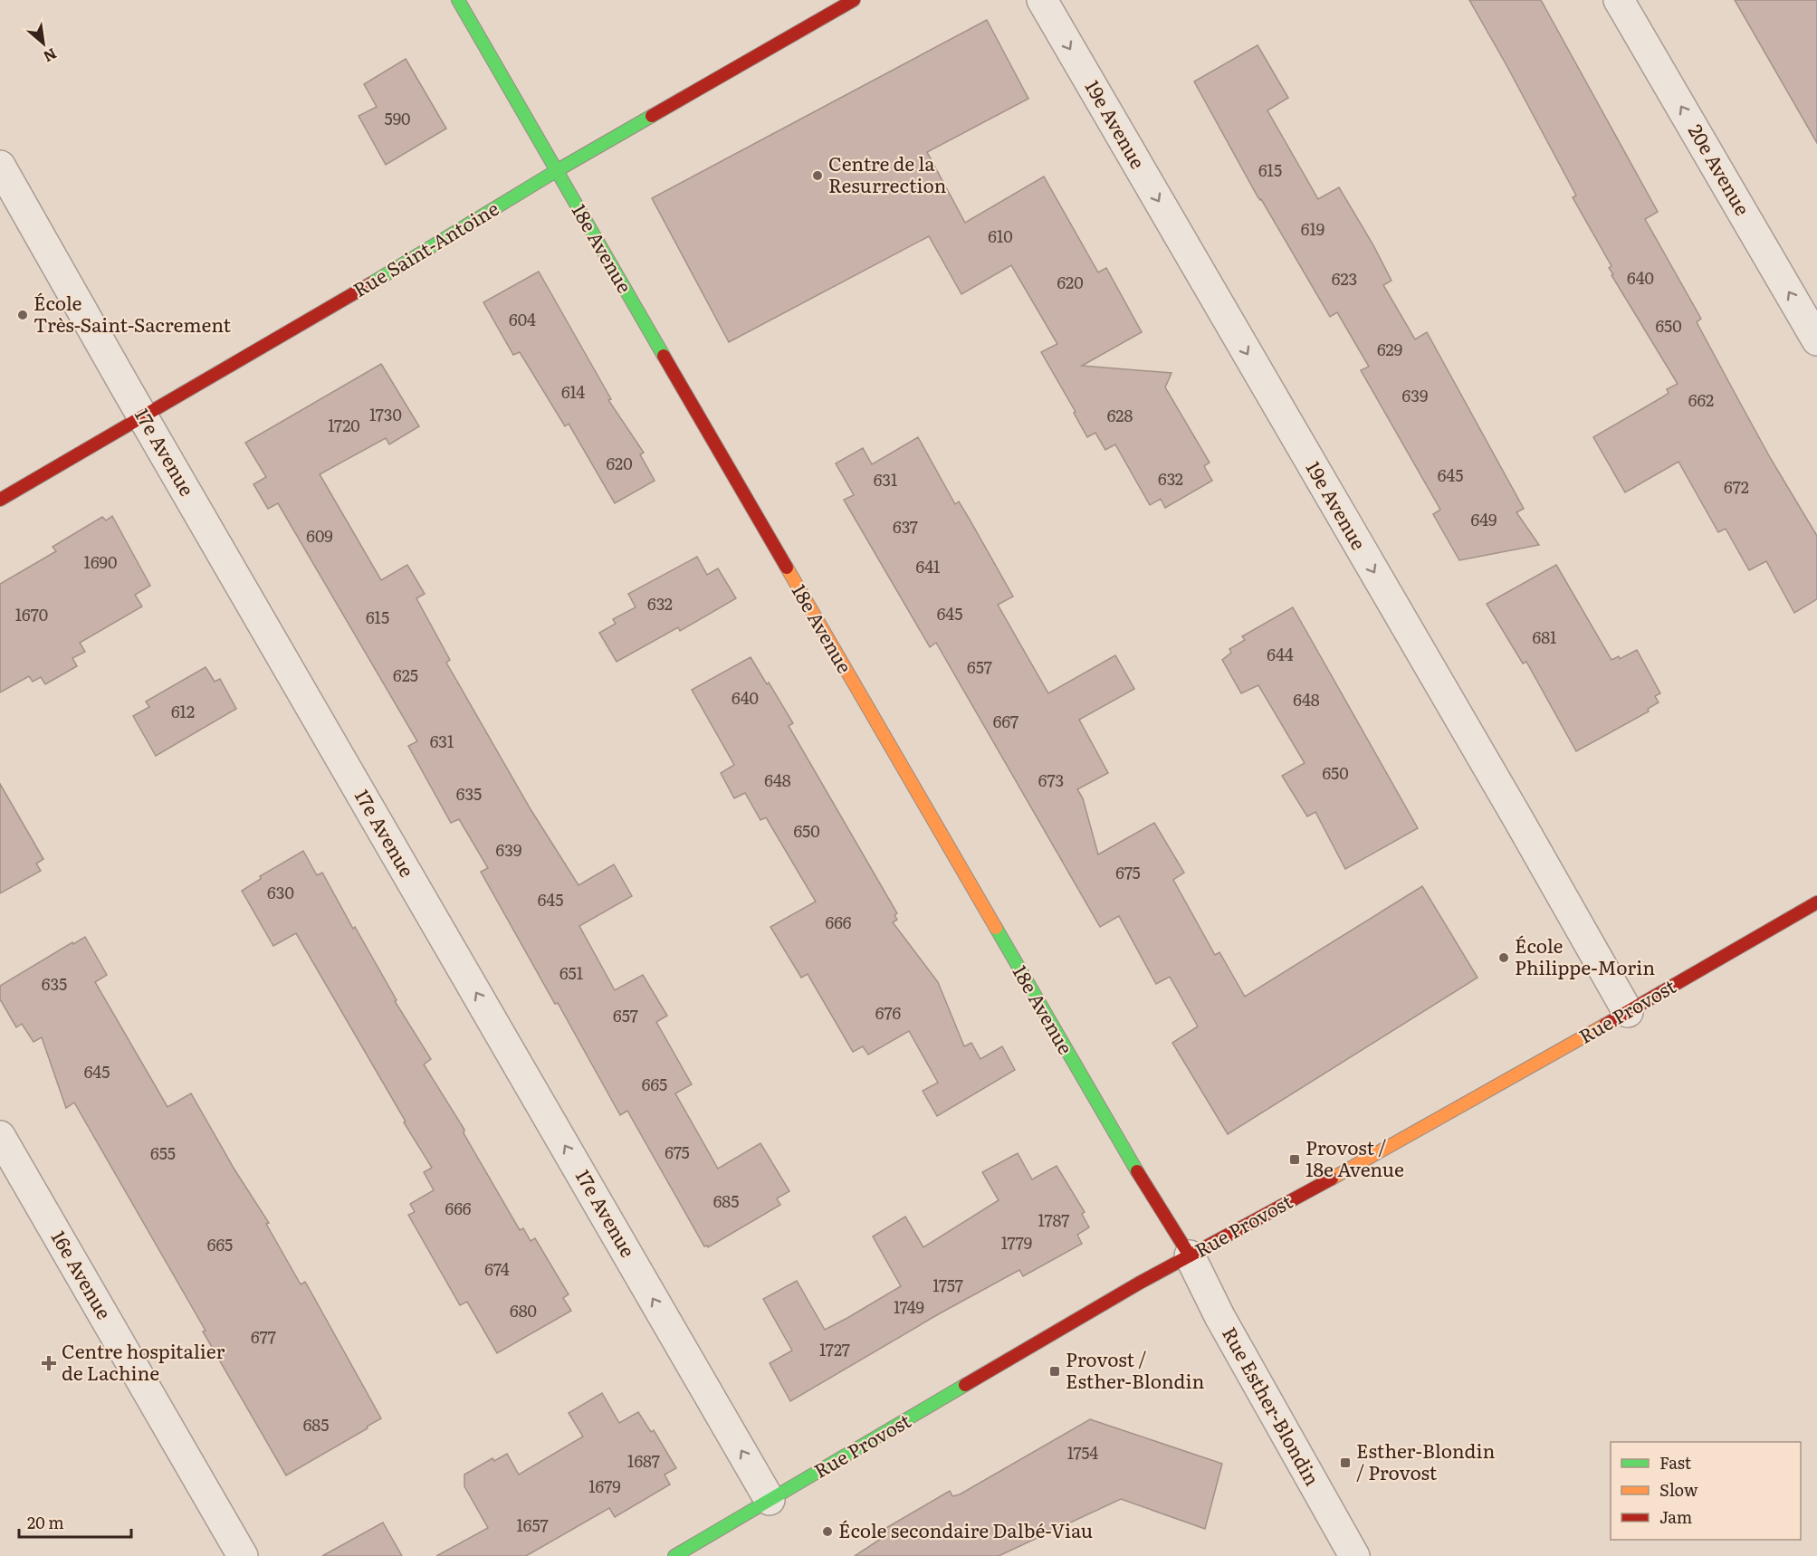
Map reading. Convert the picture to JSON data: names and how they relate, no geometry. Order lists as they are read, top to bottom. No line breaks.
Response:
{"streets":{"street":["19e Avenue","20e Avenue","18e Avenue","Rue Saint-Antoine","17e Avenue","Rue Provost","16e Avenue","Rue Esther-Blondin"]},"crossings":[["19e Avenue","Rue Provost"],["18e Avenue","Rue Saint-Antoine"],["18e Avenue","Rue Provost"],["18e Avenue","Rue Esther-Blondin"],["Rue Saint-Antoine","17e Avenue"],["17e Avenue","Rue Provost"],["Rue Provost","Rue Esther-Blondin"]],"one_way":["19e Avenue","20e Avenue","17e Avenue"],"places":{"other":["Centre de la Resurrection","École Très-Saint-Sacrement","École Philippe-Morin","École secondaire Dalbé-Viau"],"transit":["Provost / 18e Avenue","Provost / Esther-Blondin","Esther-Blondin / Provost"],"health":["Centre hospitalier de Lachine"]},"house_numbers":["590","615","619","610","640","623","620","604","650","629","614","639","662","1730","628","1720","620","645","632","631","672","649","637","609","1690","641","632","645","1670","615","681","644","657","625","640","648","612","667","631","650","648","673","635","650","639","675","630","645","666","651","635","676","657","645","665","675","655","685","666","1787","1779","665","674","1757","1749","680","677","1727","685","1754","1687","1679","1657"],"legend":["Fast","Slow","Jam"],"scale_bar":"20 m","north":"bottom right"}
